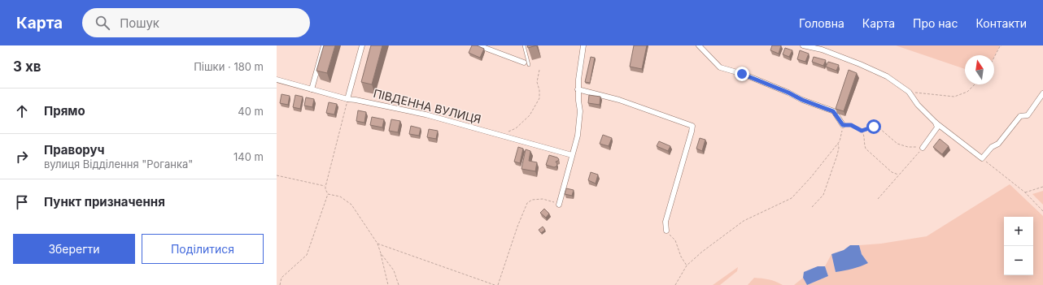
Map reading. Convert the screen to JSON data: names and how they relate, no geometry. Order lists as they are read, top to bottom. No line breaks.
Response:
{"streets":{"street":["ПІВДЕННА ВУЛИЦЯ"]},"north":"top","page":{"header":"Карта","search":"Пошук","nav":["Головна","Карта","Про нас","Контакти"],"heading":["3 хв","Пішки · 180 m"],"list":[["Прямо","40 m"],["Праворуч","вулиця Відділення \"Роганка\"","140 m"],"Пункт призначення"],"map_buttons":["+","−"],"buttons":["Зберегти","Поділитися"]}}
